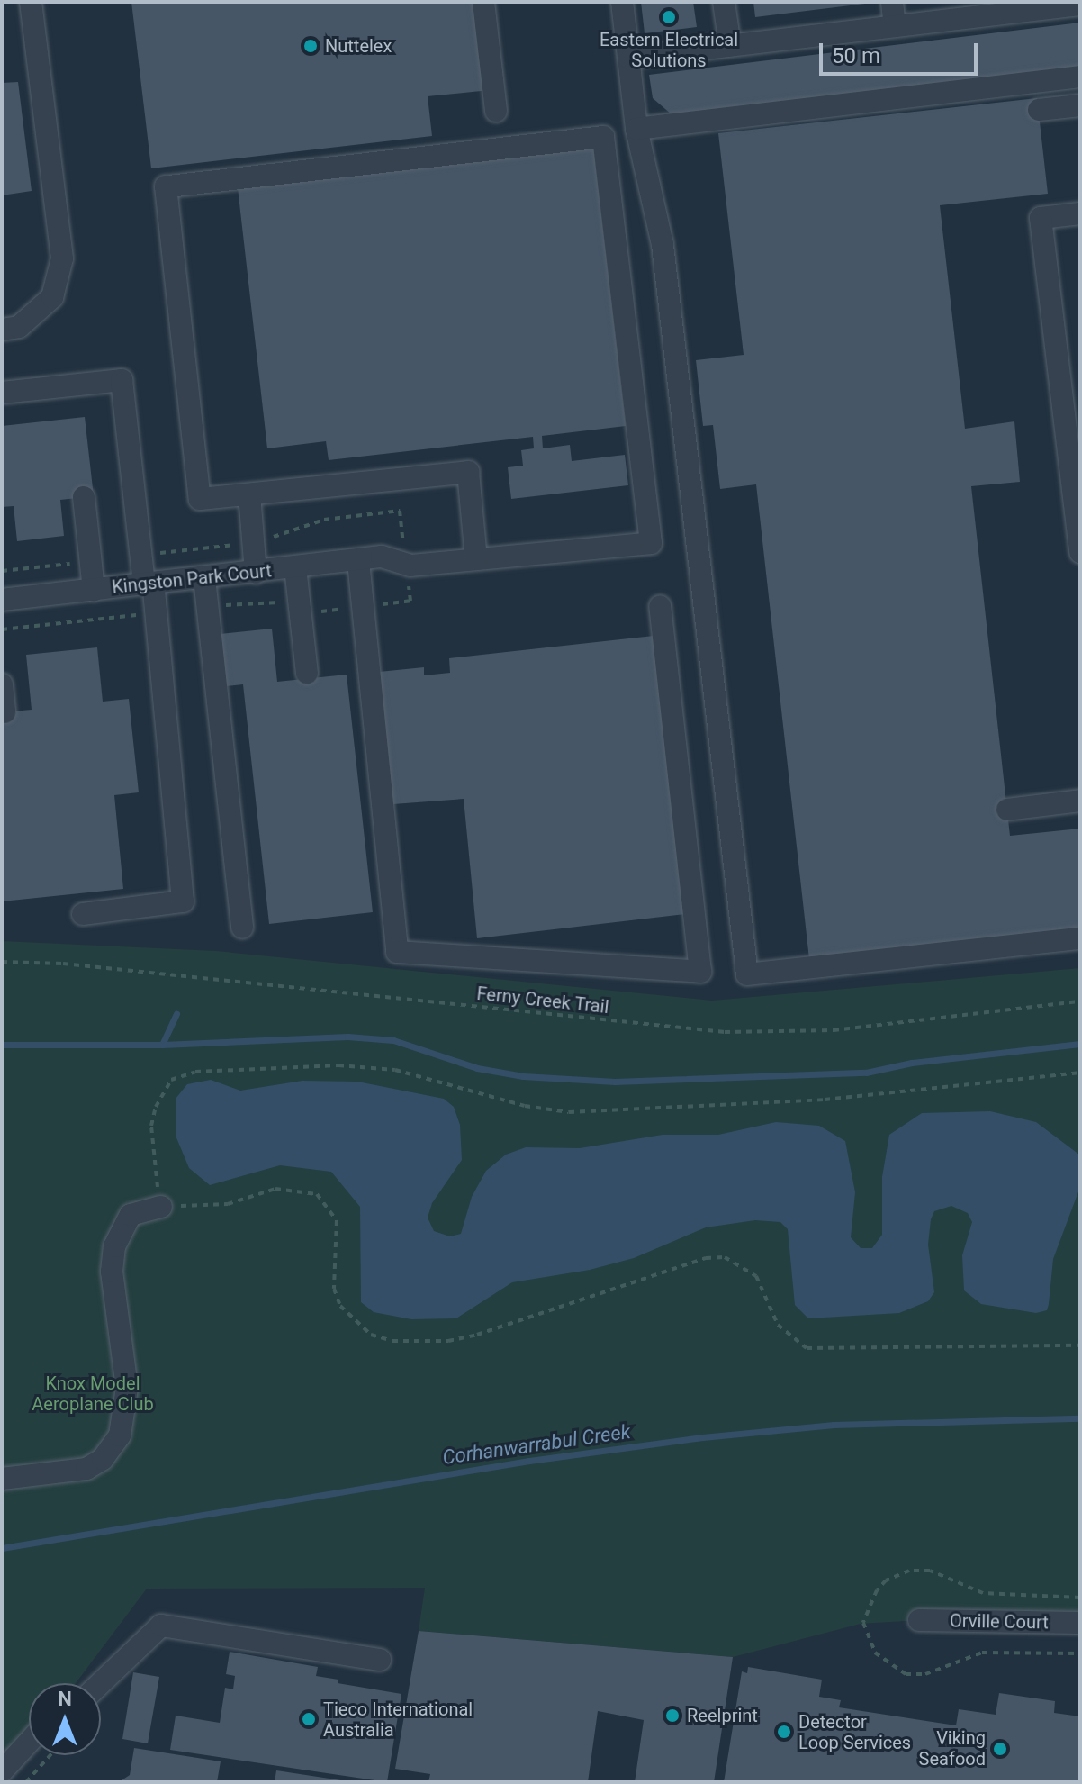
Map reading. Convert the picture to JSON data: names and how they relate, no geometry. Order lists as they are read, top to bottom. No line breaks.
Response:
{"streets":{"street":["Kingston Park Court","Orville Court"],"path":["Ferny Creek Trail"]},"water":["Corhanwarrabul Creek"],"parks":["Knox Model Aeroplane Club"],"places":["Eastern Electrical Solutions","Nuttelex","Reelprint","Tieco International Australia","Detector Loop Services","Viking Seafood"],"scale_bar":"50 m","north":"top"}
